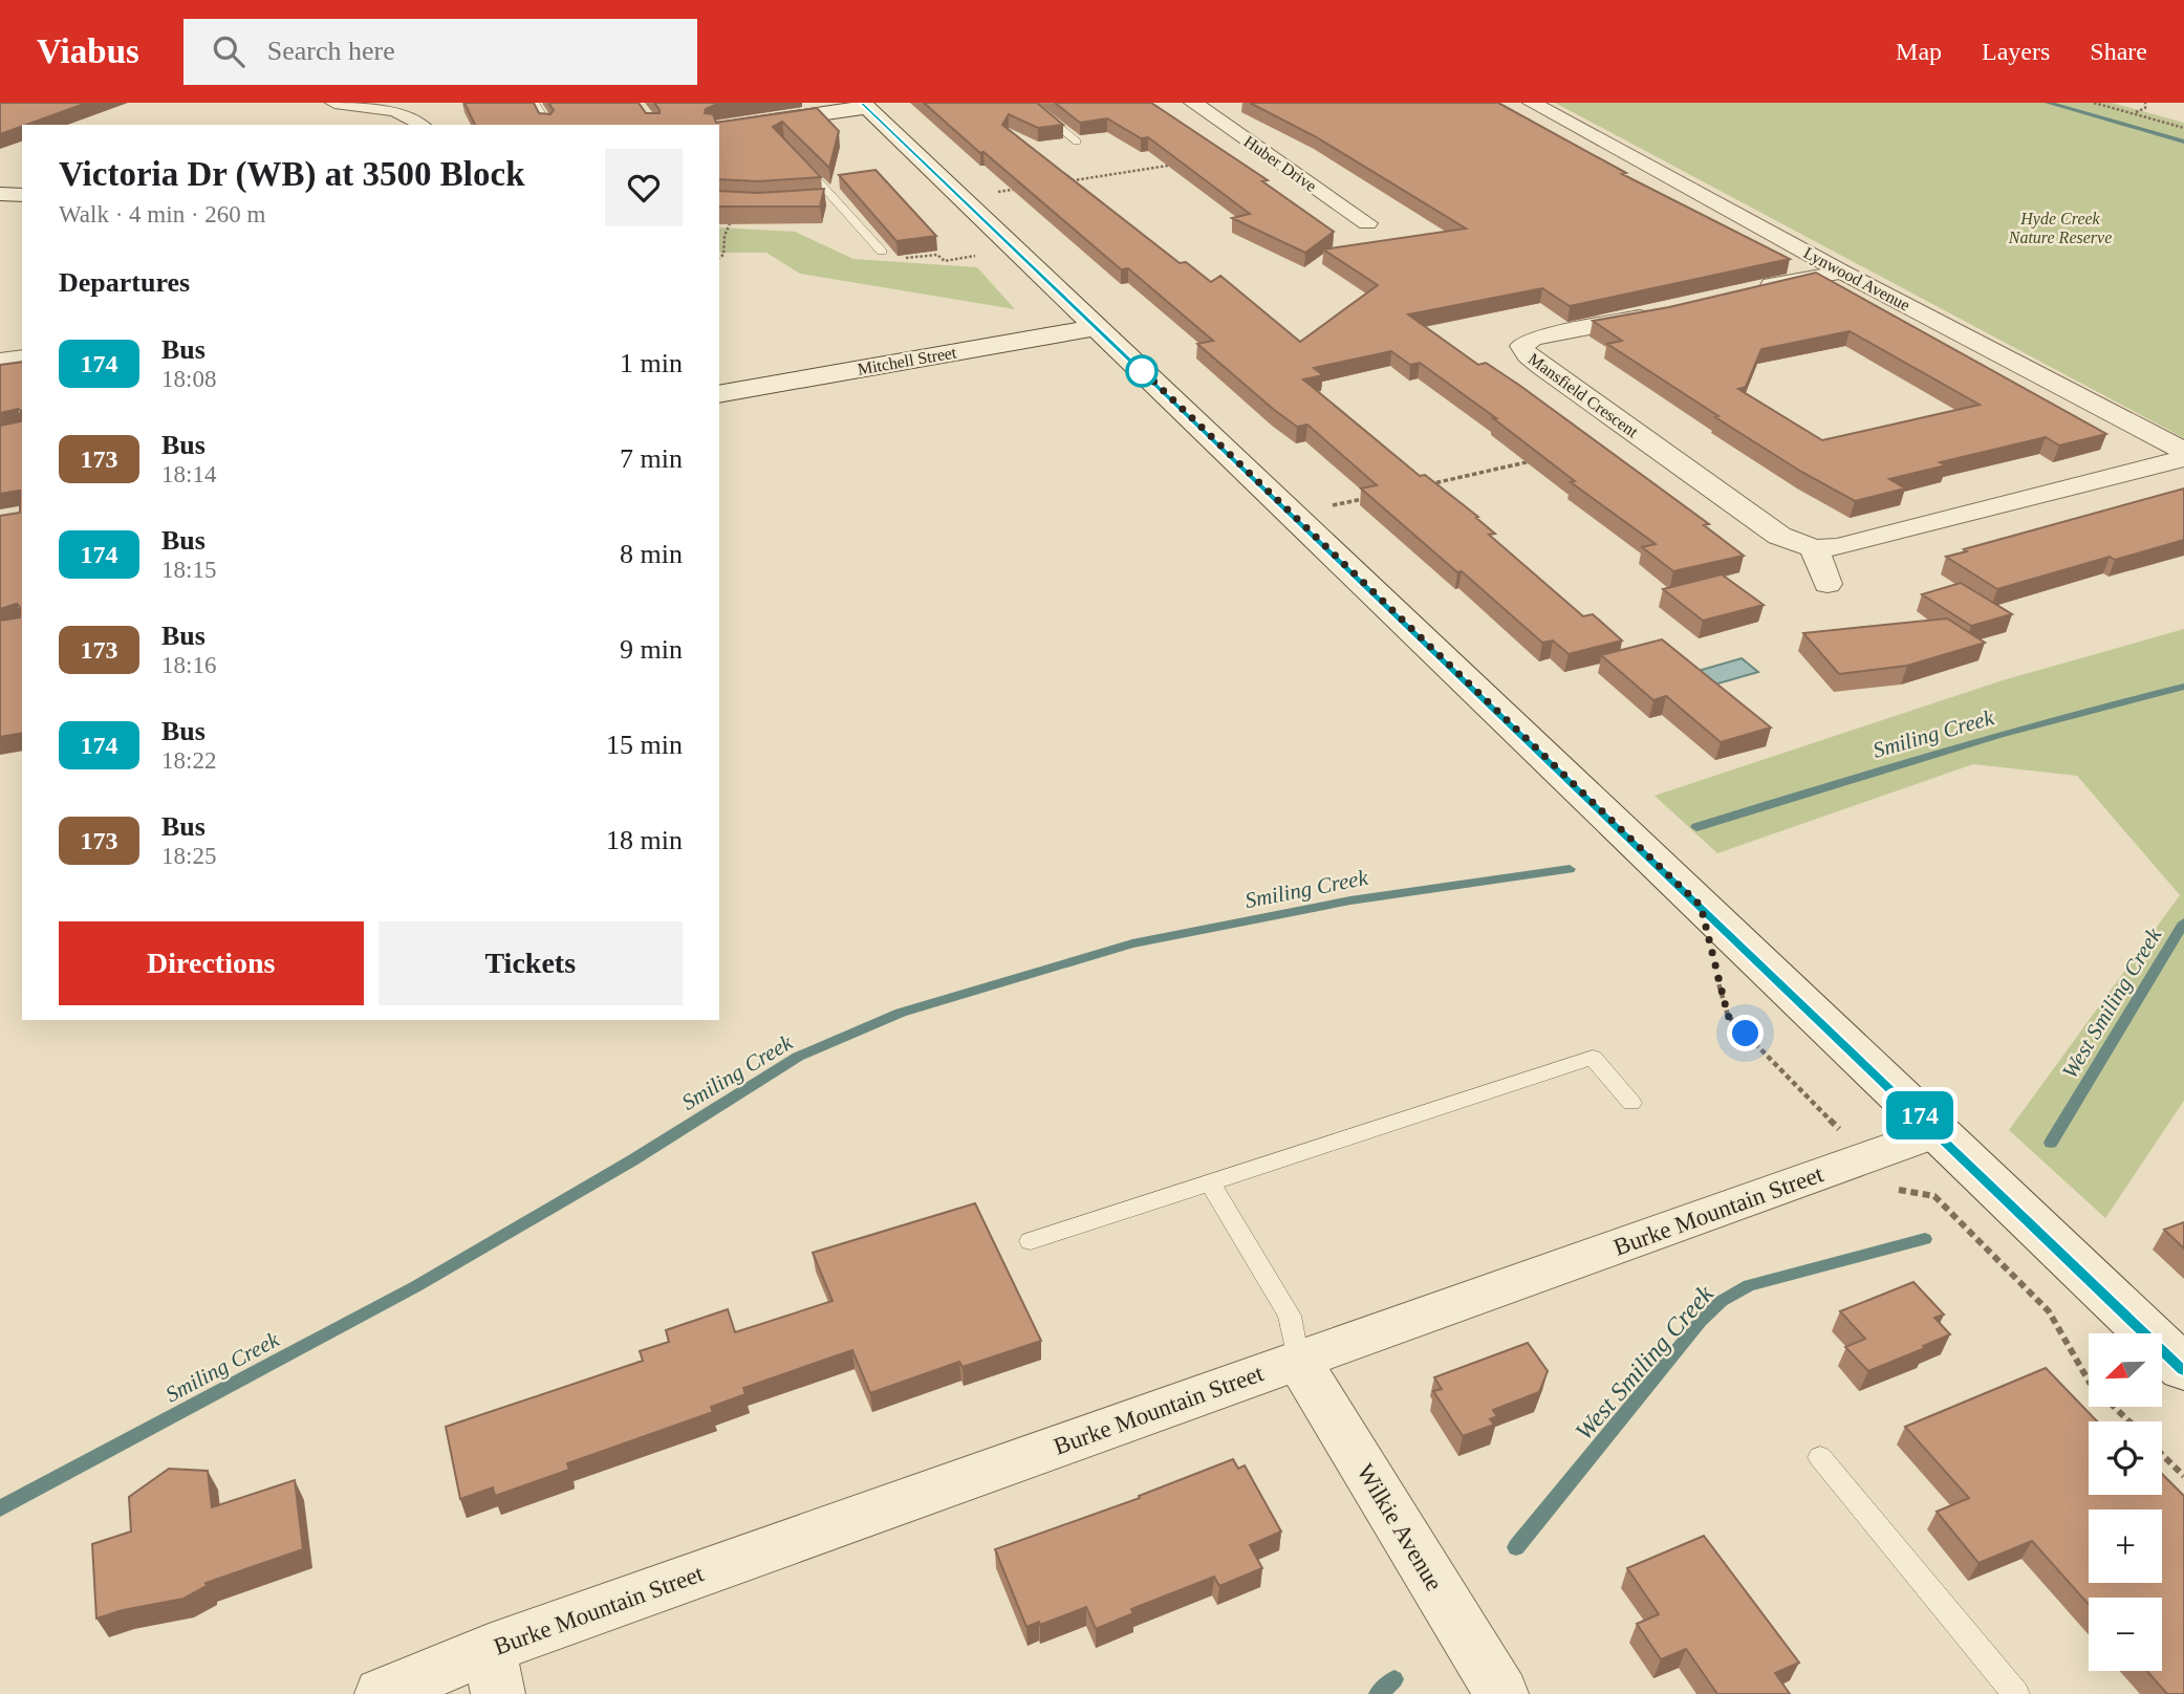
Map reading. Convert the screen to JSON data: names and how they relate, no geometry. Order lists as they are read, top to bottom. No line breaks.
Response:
{"streets":{"main road":["Mitchell Street"],"street":["Huber Drive","Lynwood Avenue","Mansfield Crescent","Burke Mountain Street","Wilkie Avenue"]},"crossings":[["Burke Mountain Street","Wilkie Avenue"]],"water":["Smiling Creek","West Smiling Creek"],"parks":["Hyde Creek Nature Reserve"],"lines":["bus line 174"],"north":"bottom left","page":{"header":"Viabus","search":"Search here","nav":["Map","Layers","Share"],"on_map":"174","heading":[["Victoria Dr (WB) at 3500 Block","Walk · 4 min · 260 m"],"Departures"],"list":[{"mark":"174","name":"Bus","note":"18:08","value":"1 min"},{"mark":"173","name":"Bus","note":"18:14","value":"7 min"},{"mark":"174","name":"Bus","note":"18:15","value":"8 min"},{"mark":"173","name":"Bus","note":"18:16","value":"9 min"},{"mark":"174","name":"Bus","note":"18:22","value":"15 min"},{"mark":"173","name":"Bus","note":"18:25","value":"18 min"}],"buttons":["Directions","Tickets"],"map_buttons":["+","−"]}}
